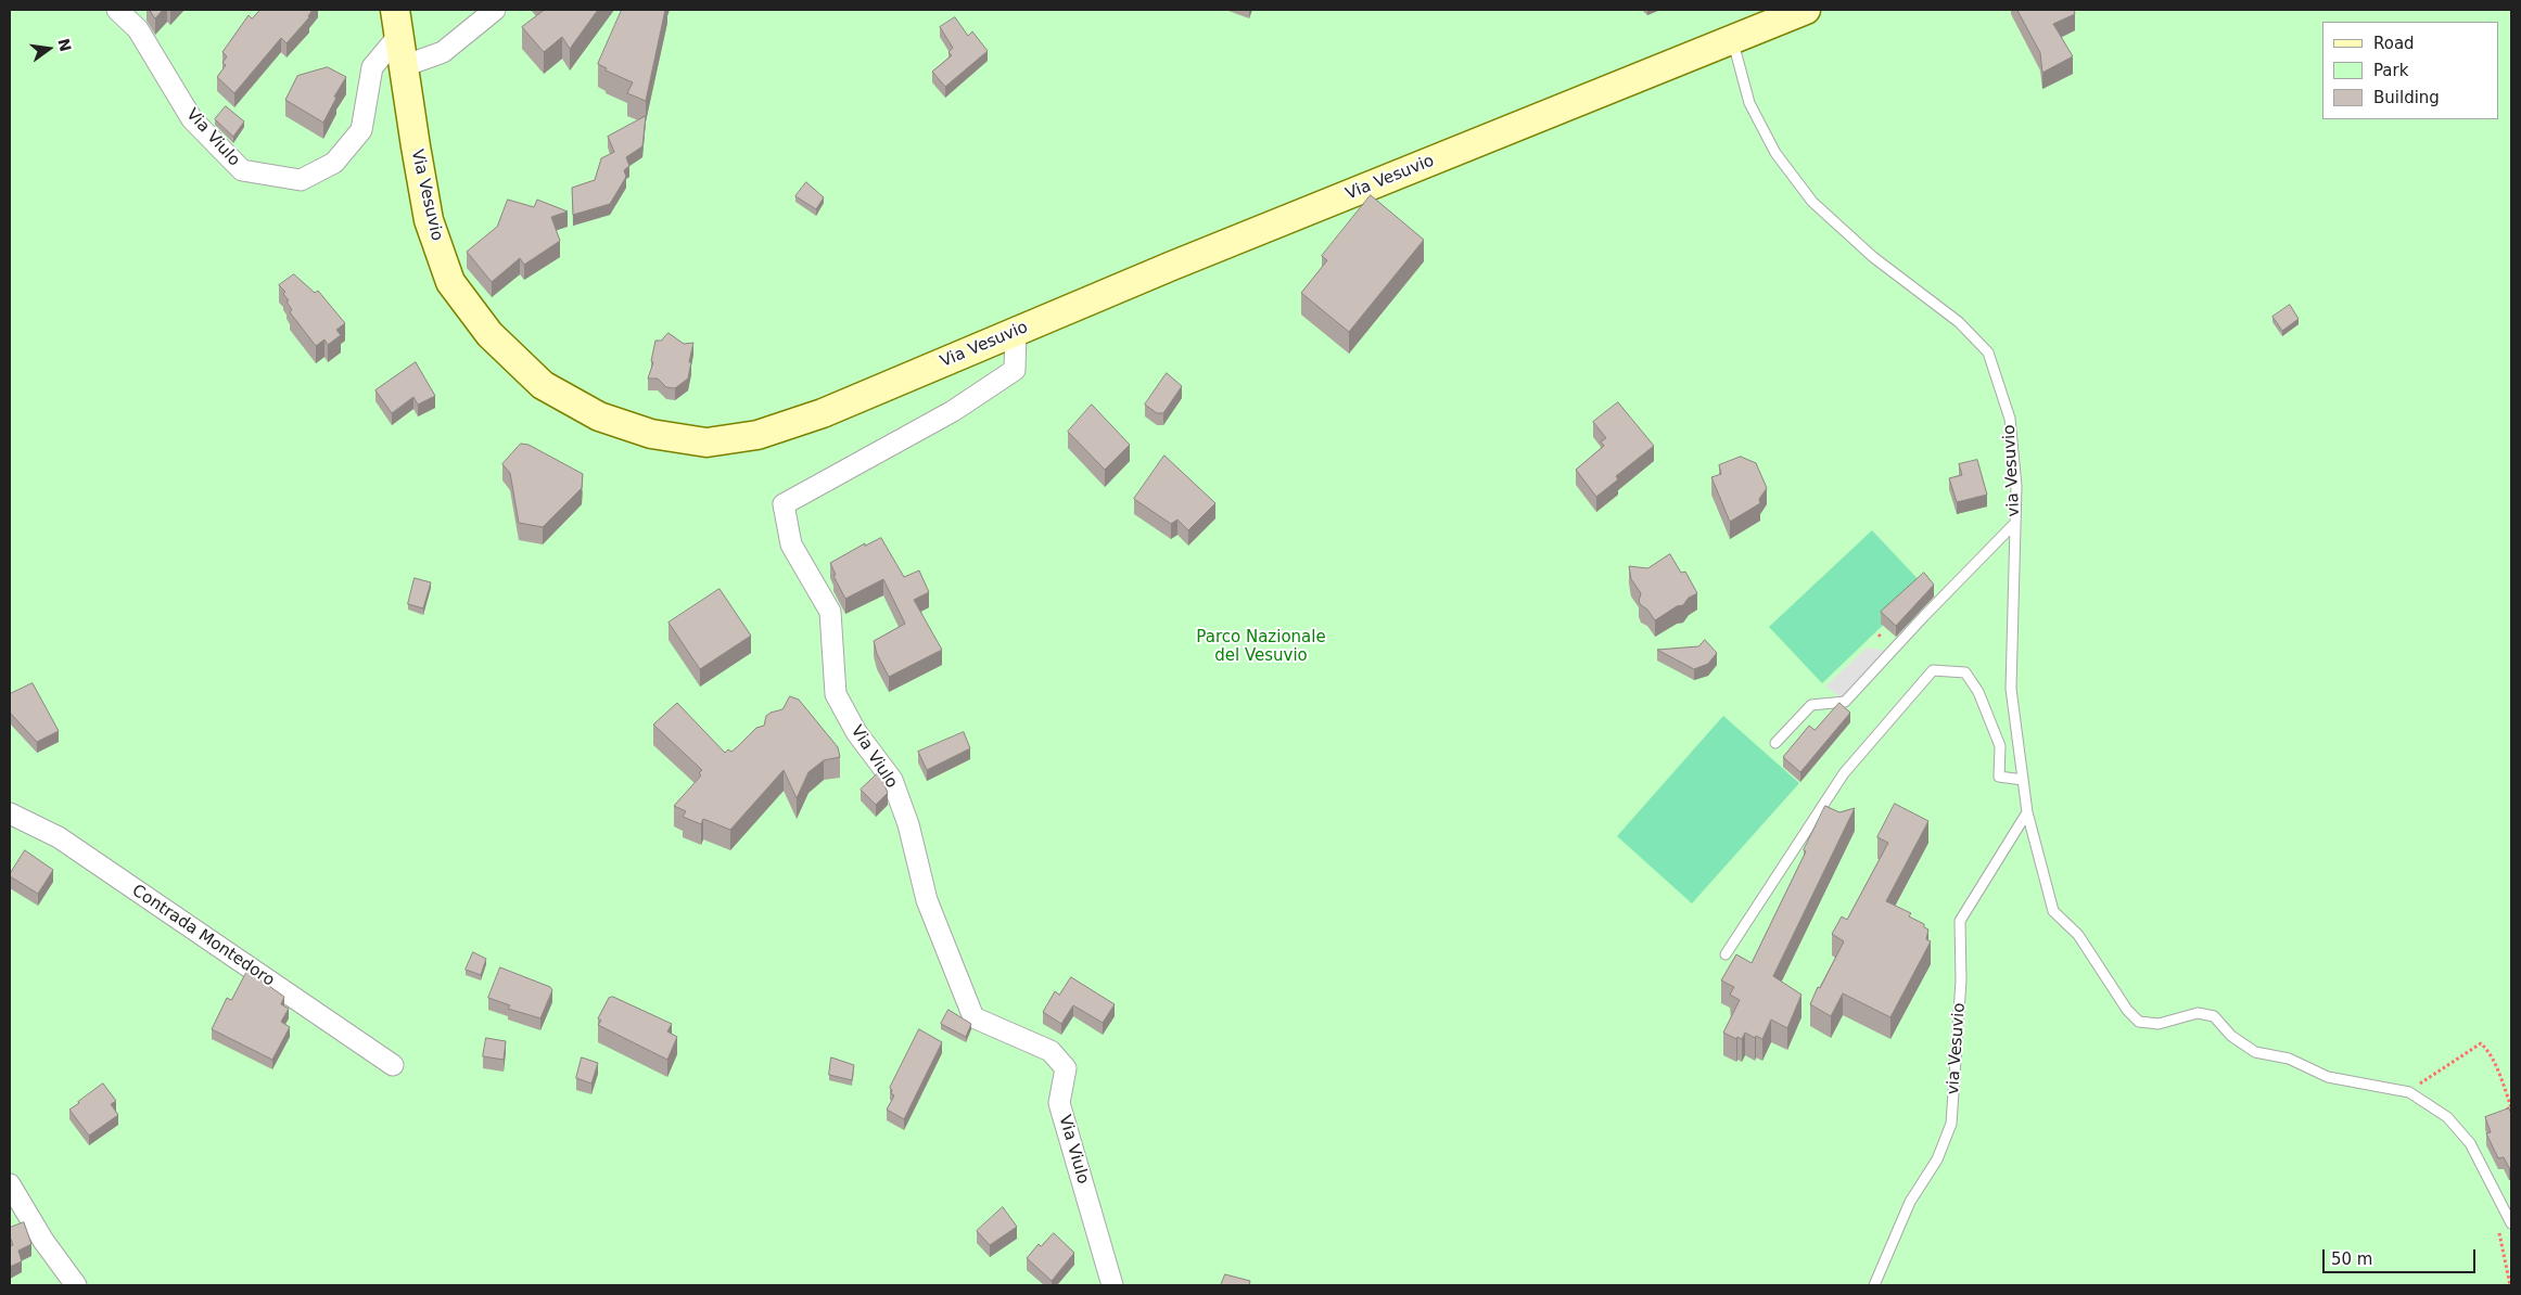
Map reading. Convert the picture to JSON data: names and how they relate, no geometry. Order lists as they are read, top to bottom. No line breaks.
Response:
{"streets":{"street":["Via Viulo","Via Vesuvio","Contrada Montedoro"],"lane":["via Vesuvio"]},"crossings":[["Via Viulo","Via Vesuvio"],["Via Vesuvio","via Vesuvio"]],"parks":["Parco Nazionale del Vesuvio"],"legend":["Road","Park","Building"],"scale_bar":"50 m","north":"right"}
